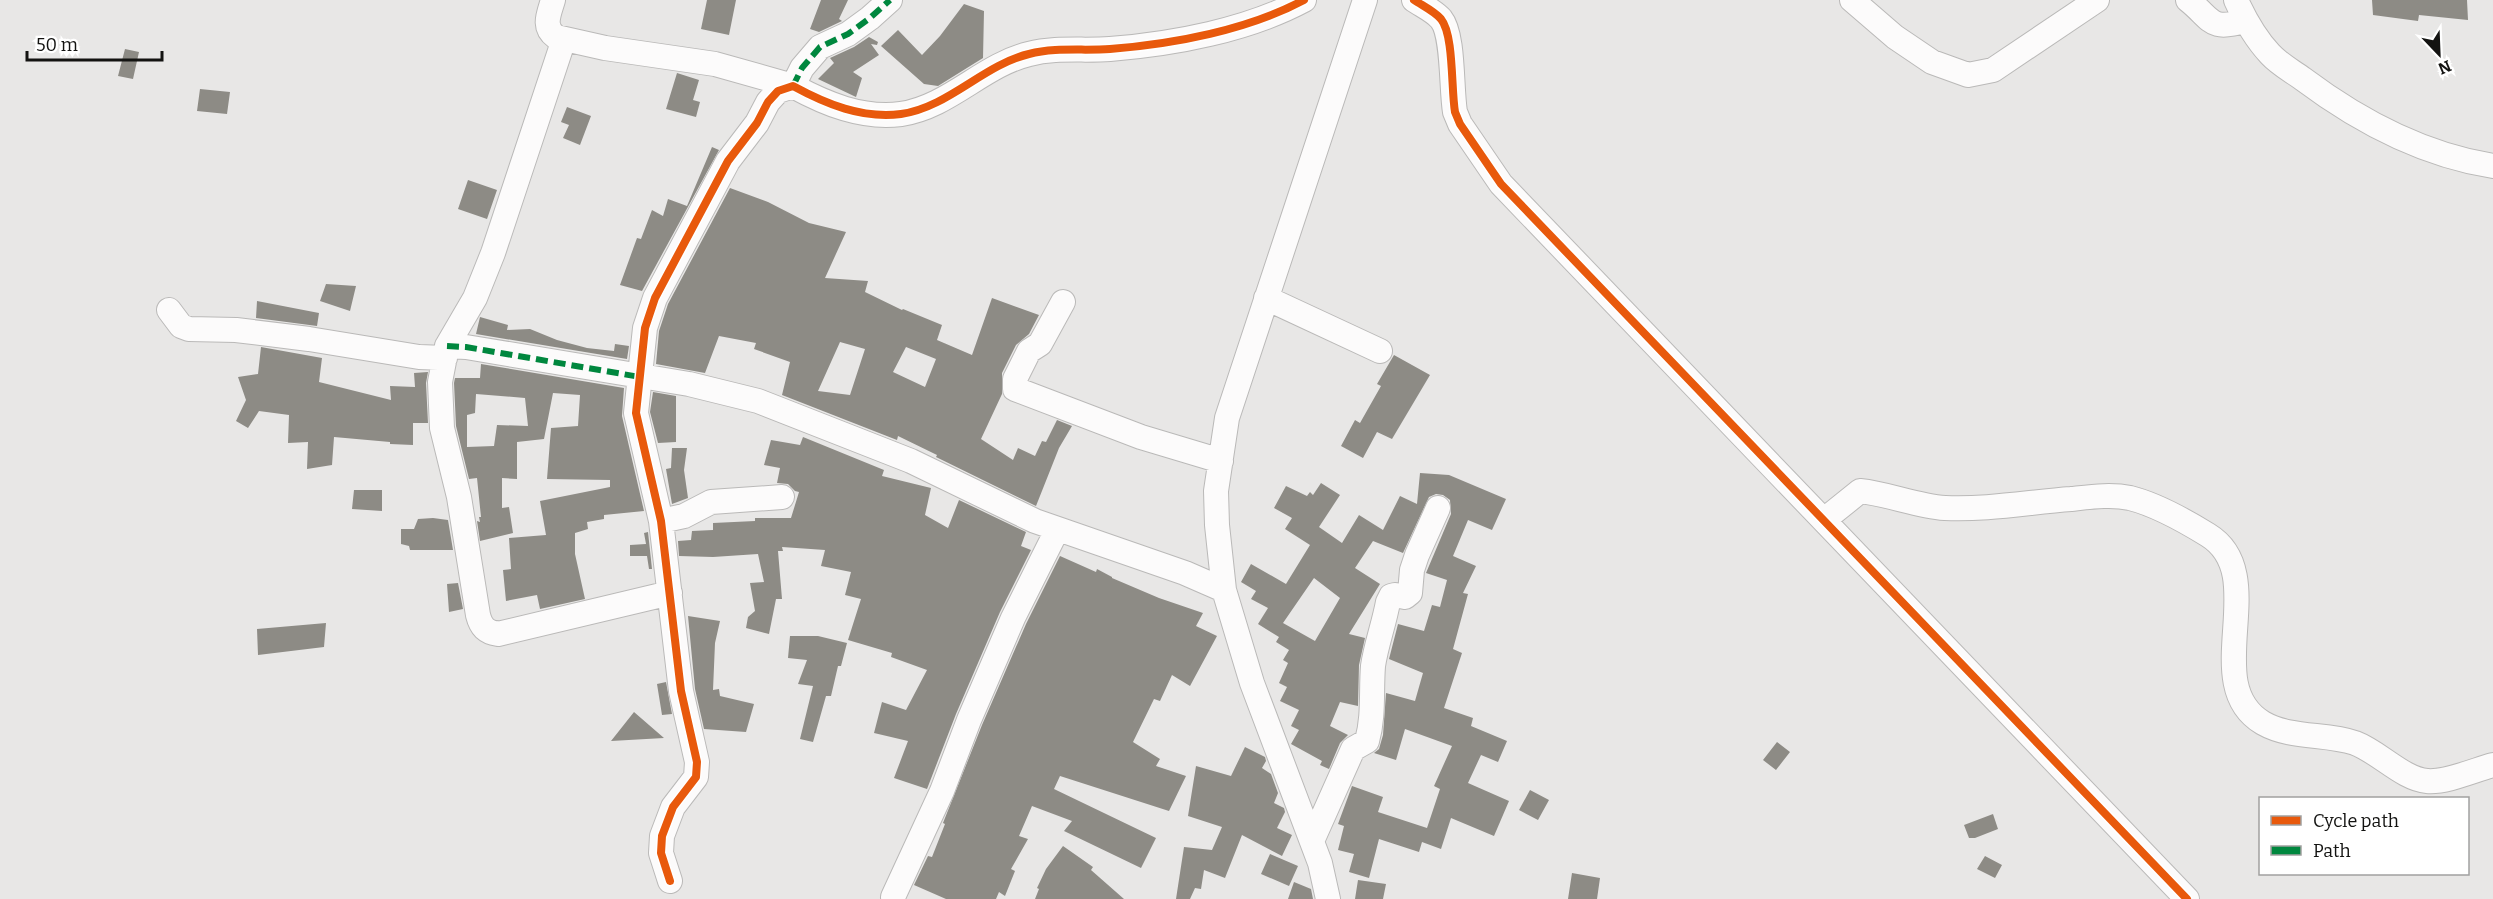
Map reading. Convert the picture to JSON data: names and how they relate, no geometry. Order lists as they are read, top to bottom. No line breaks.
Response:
{"legend":["Cycle path","Path"],"scale_bar":"50 m","north":"bottom right"}
